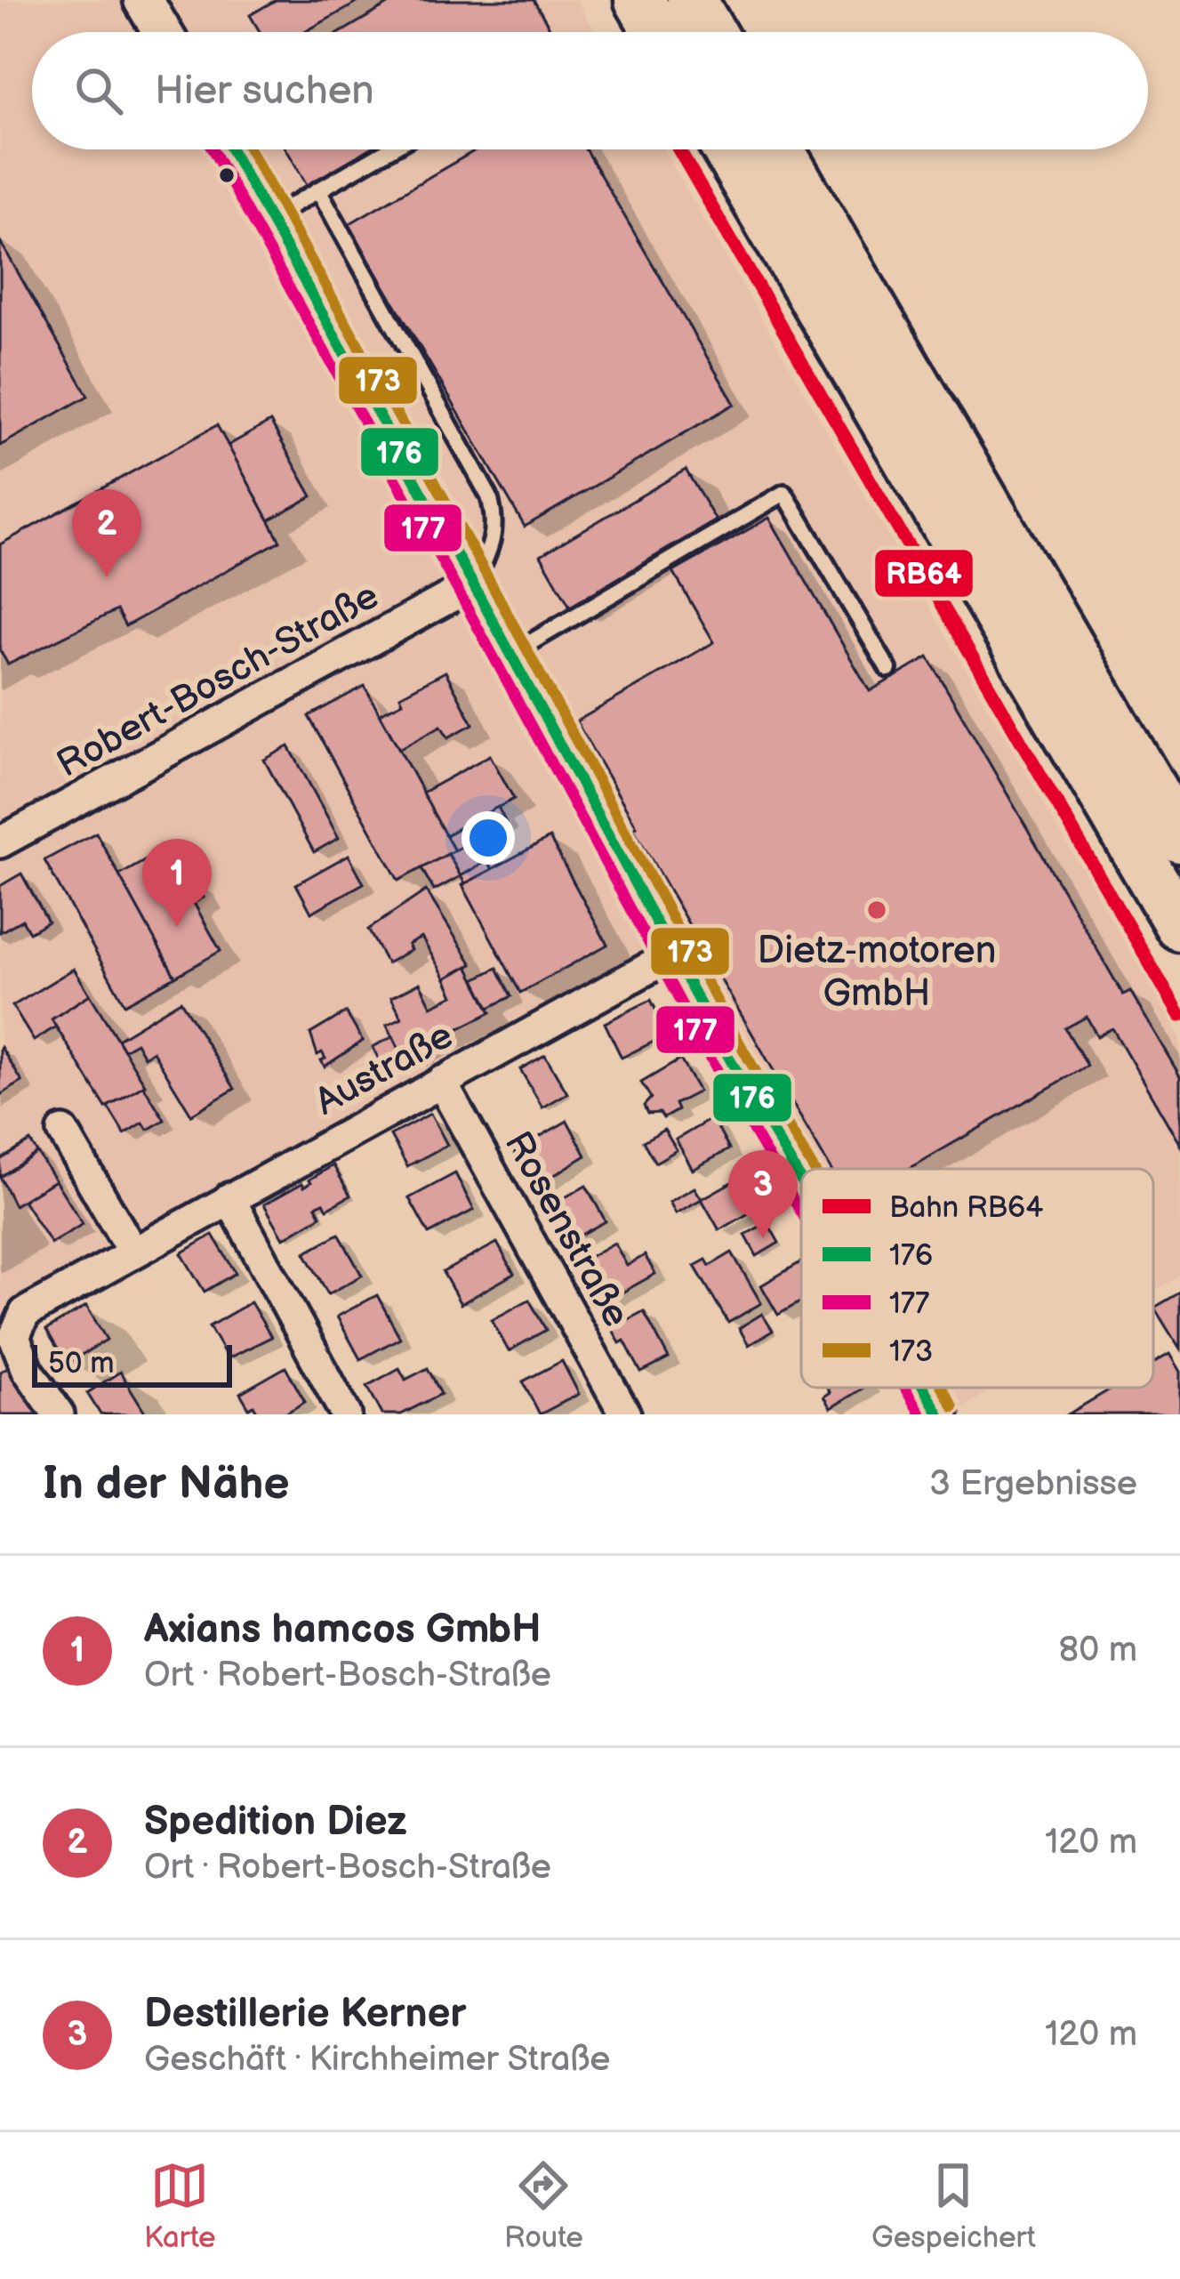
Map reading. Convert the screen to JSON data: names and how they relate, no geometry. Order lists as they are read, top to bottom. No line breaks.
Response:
{"streets":{"street":["Robert-Bosch-Straße","Austraße","Rosenstraße"]},"crossings":[["Austraße","Rosenstraße"]],"places":["Dietz‐motoren GmbH"],"lines":["rail line RB64","transit line 176","transit line 177","transit line 173"],"legend":["Bahn RB64","176","177","173"],"scale_bar":"50 m","page":{"search":"Hier suchen","pins":["2","1","3"],"scale":"50 m","heading":["In der Nähe","3 Ergebnisse"],"list":[{"mark":"1","name":"Axians hamcos GmbH","note":"Ort · Robert-Bosch-Straße","value":"80 m"},{"mark":"2","name":"Spedition Diez","note":"Ort · Robert-Bosch-Straße","value":"120 m"},{"mark":"3","name":"Destillerie Kerner","note":"Geschäft · Kirchheimer Straße","value":"120 m"}],"nav":["Karte","Route","Gespeichert"]}}
